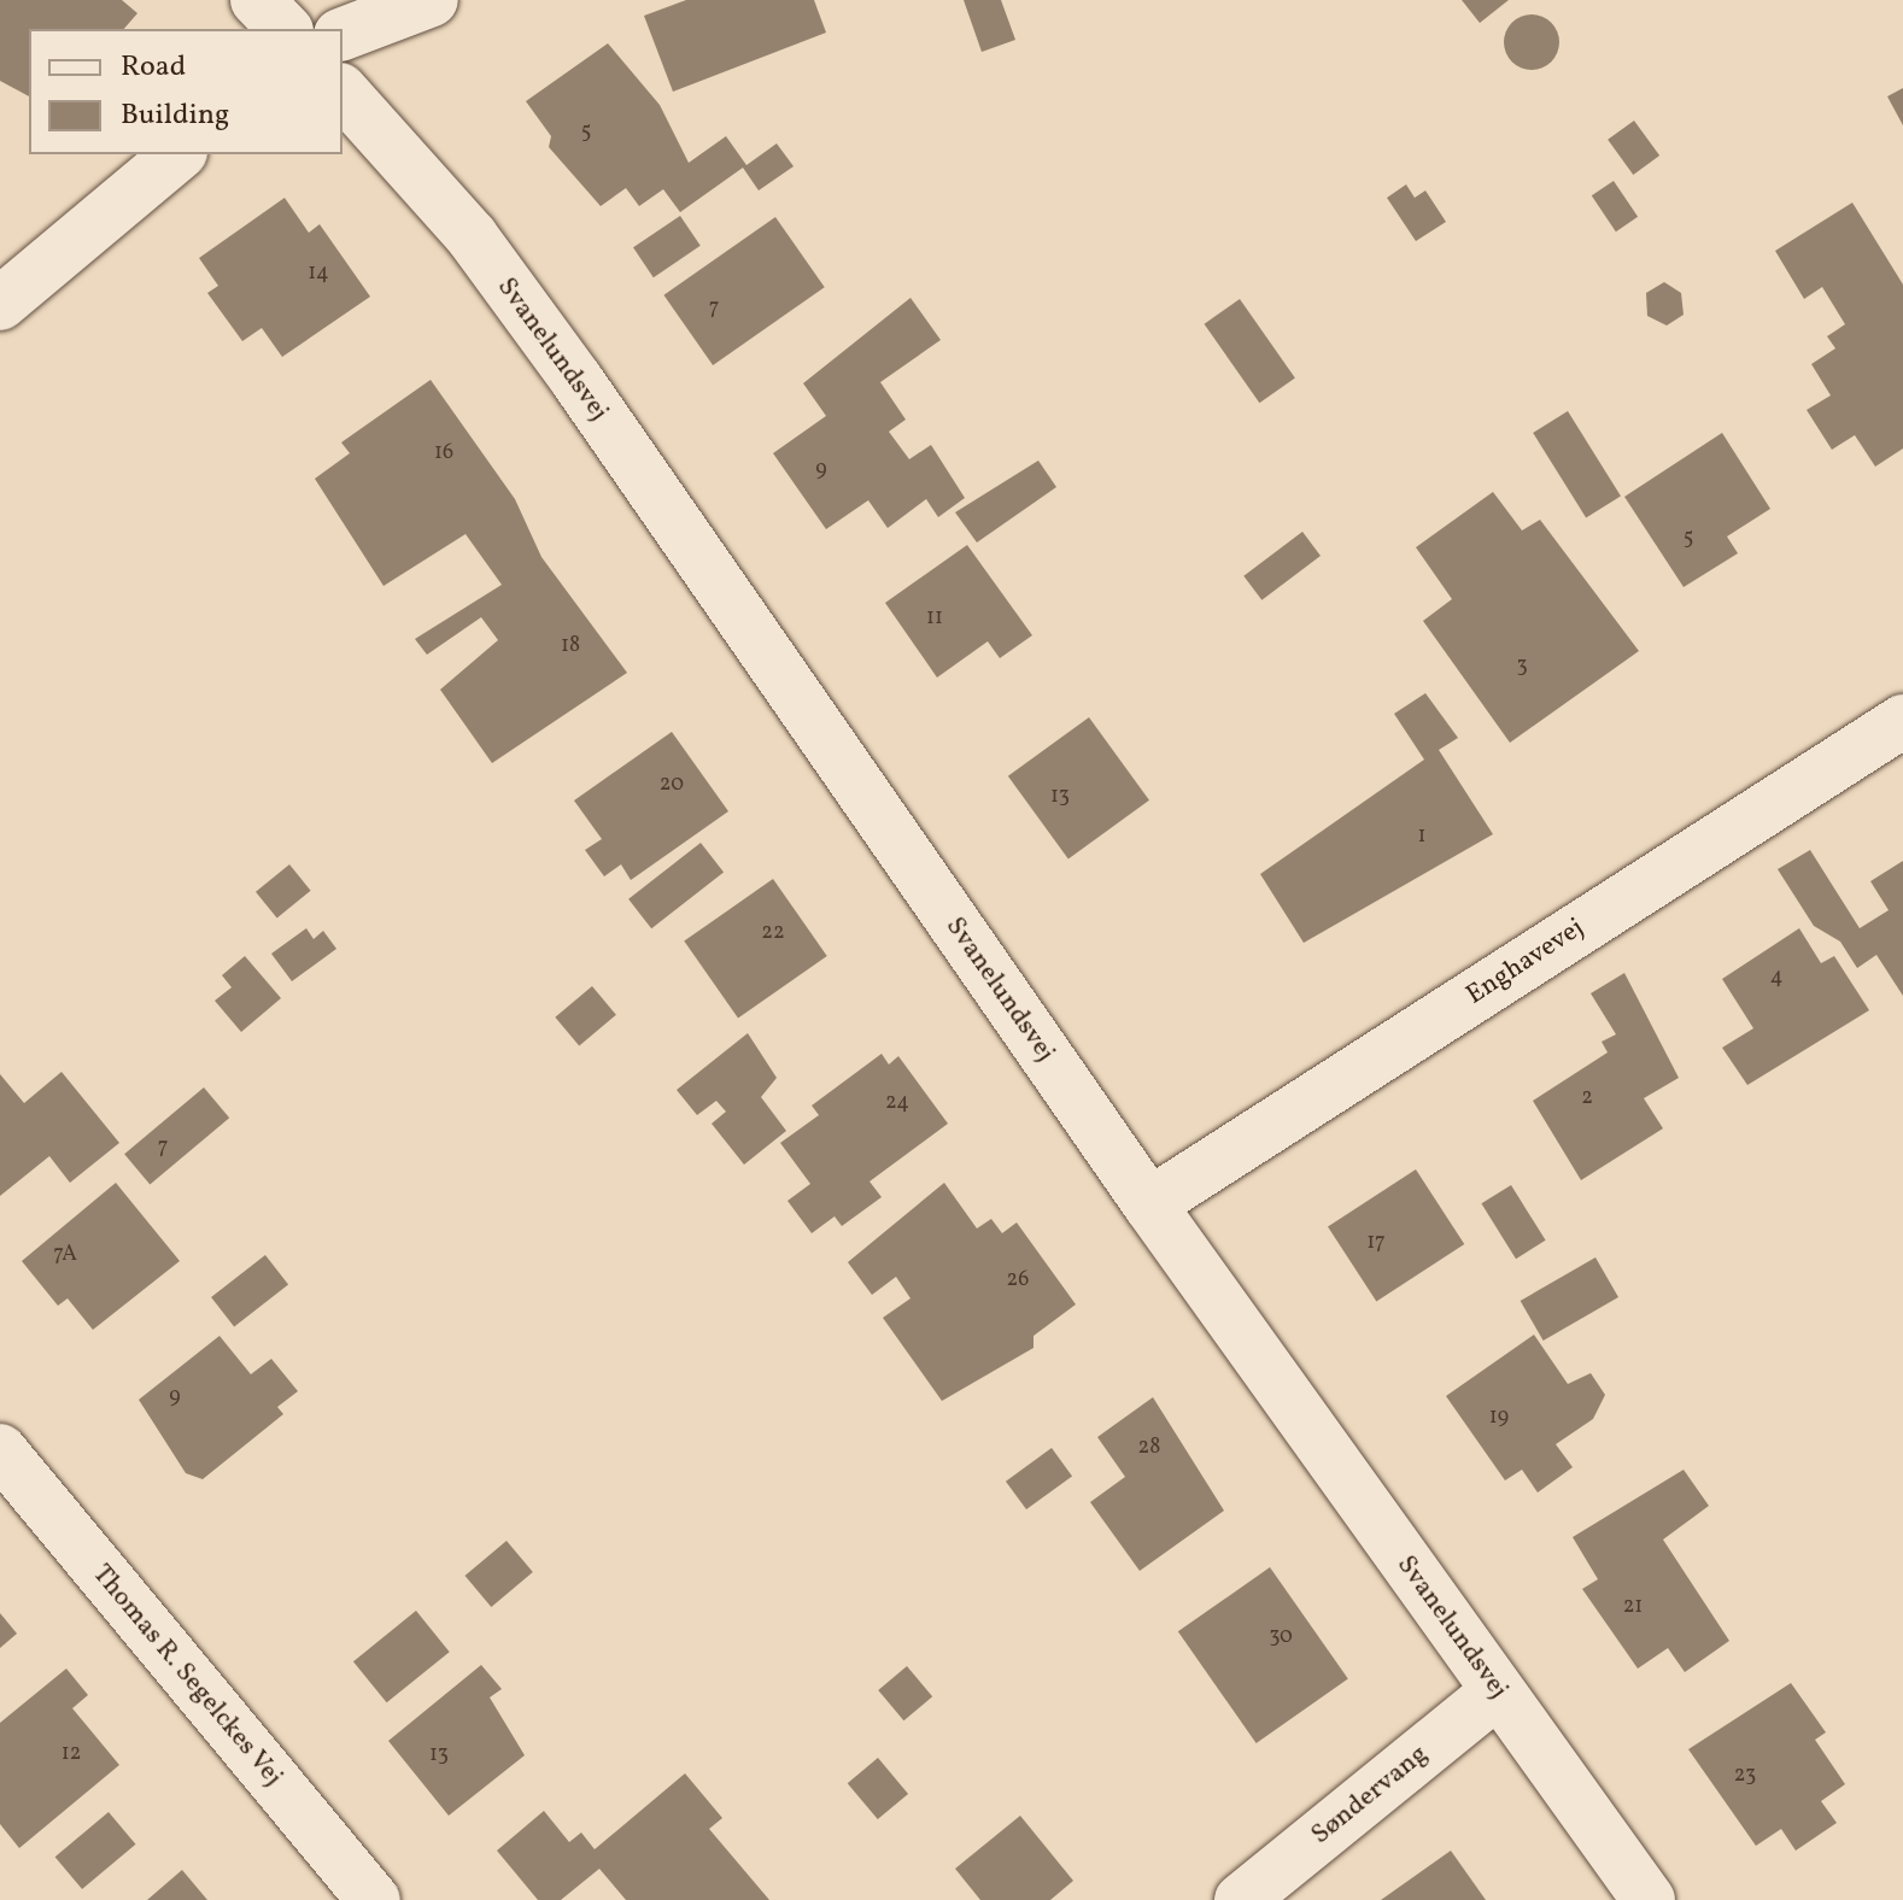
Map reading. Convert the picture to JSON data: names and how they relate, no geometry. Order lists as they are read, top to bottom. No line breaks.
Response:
{"streets":{"street":["Svanelundsvej","Enghavevej","Thomas R. Segelckes Vej","Søndervang"]},"crossings":[["Svanelundsvej","Enghavevej"],["Svanelundsvej","Søndervang"]],"house_numbers":["5","14","7","16","9","5","11","18","3","20","13","1","22","4","2","24","7","17","7A","26","9","19","28","21","30","12","13","23"],"legend":["Road","Building"]}
